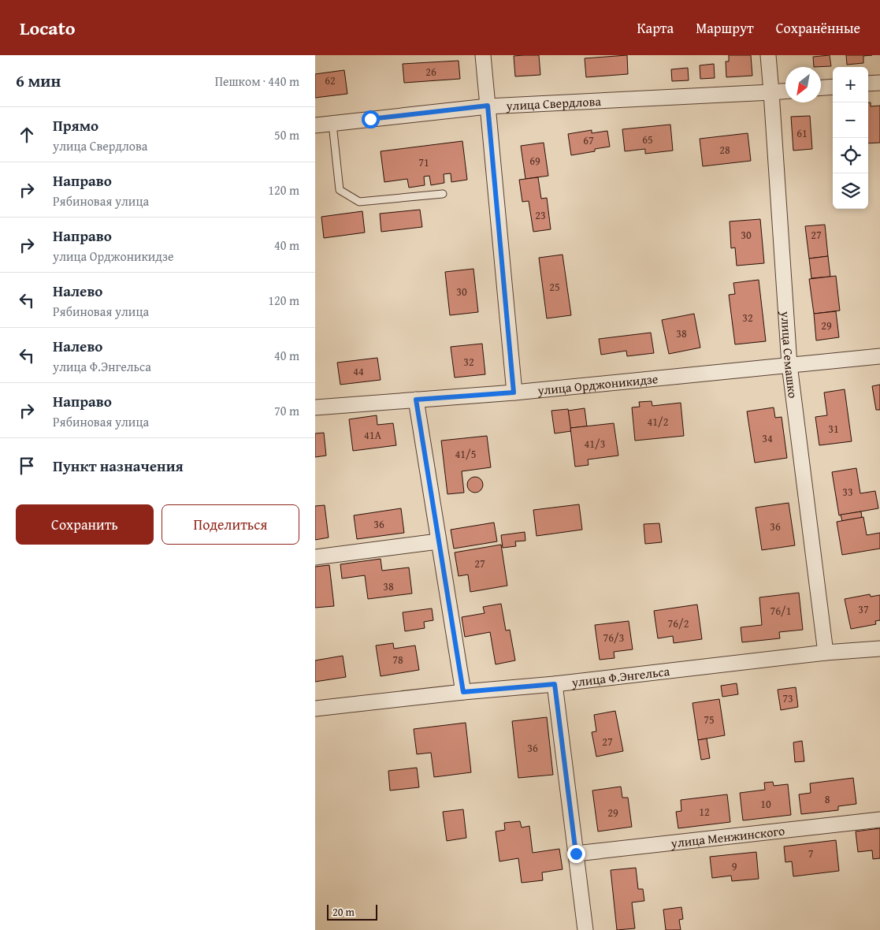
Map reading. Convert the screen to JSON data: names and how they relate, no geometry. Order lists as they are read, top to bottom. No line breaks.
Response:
{"streets":{"street":["улица Свердлова","улица Семашко","улица Орджоникидзе","улица Ф.Энгельса","улица Менжинского"]},"crossings":[["улица Свердлова","улица Семашко"],["улица Семашко","улица Орджоникидзе"],["улица Семашко","улица Ф.Энгельса"]],"house_numbers":["26","62","61","65","67","28","69","71","23","30","27","25","30","32","29","38","32","44","41/2","31","41А","34","41/3","41/5","33","36","36","27","38","37","76/1","76/2","76/3","78","73","75","27","36","8","10","12","29","7","9"],"scale_bar":"20 m","north":"bottom left","page":{"header":"Locato","nav":["Карта","Маршрут","Сохранённые"],"heading":["6 мин","Пешком · 440 m"],"map_buttons":["+","−"],"list":[["Прямо","улица Свердлова","50 m"],["Направо","Рябиновая улица","120 m"],["Направо","улица Орджоникидзе","40 m"],["Налево","Рябиновая улица","120 m"],["Налево","улица Ф.Энгельса","40 m"],["Направо","Рябиновая улица","70 m"],"Пункт назначения"],"buttons":["Сохранить","Поделиться"],"scale":"20 m"}}
